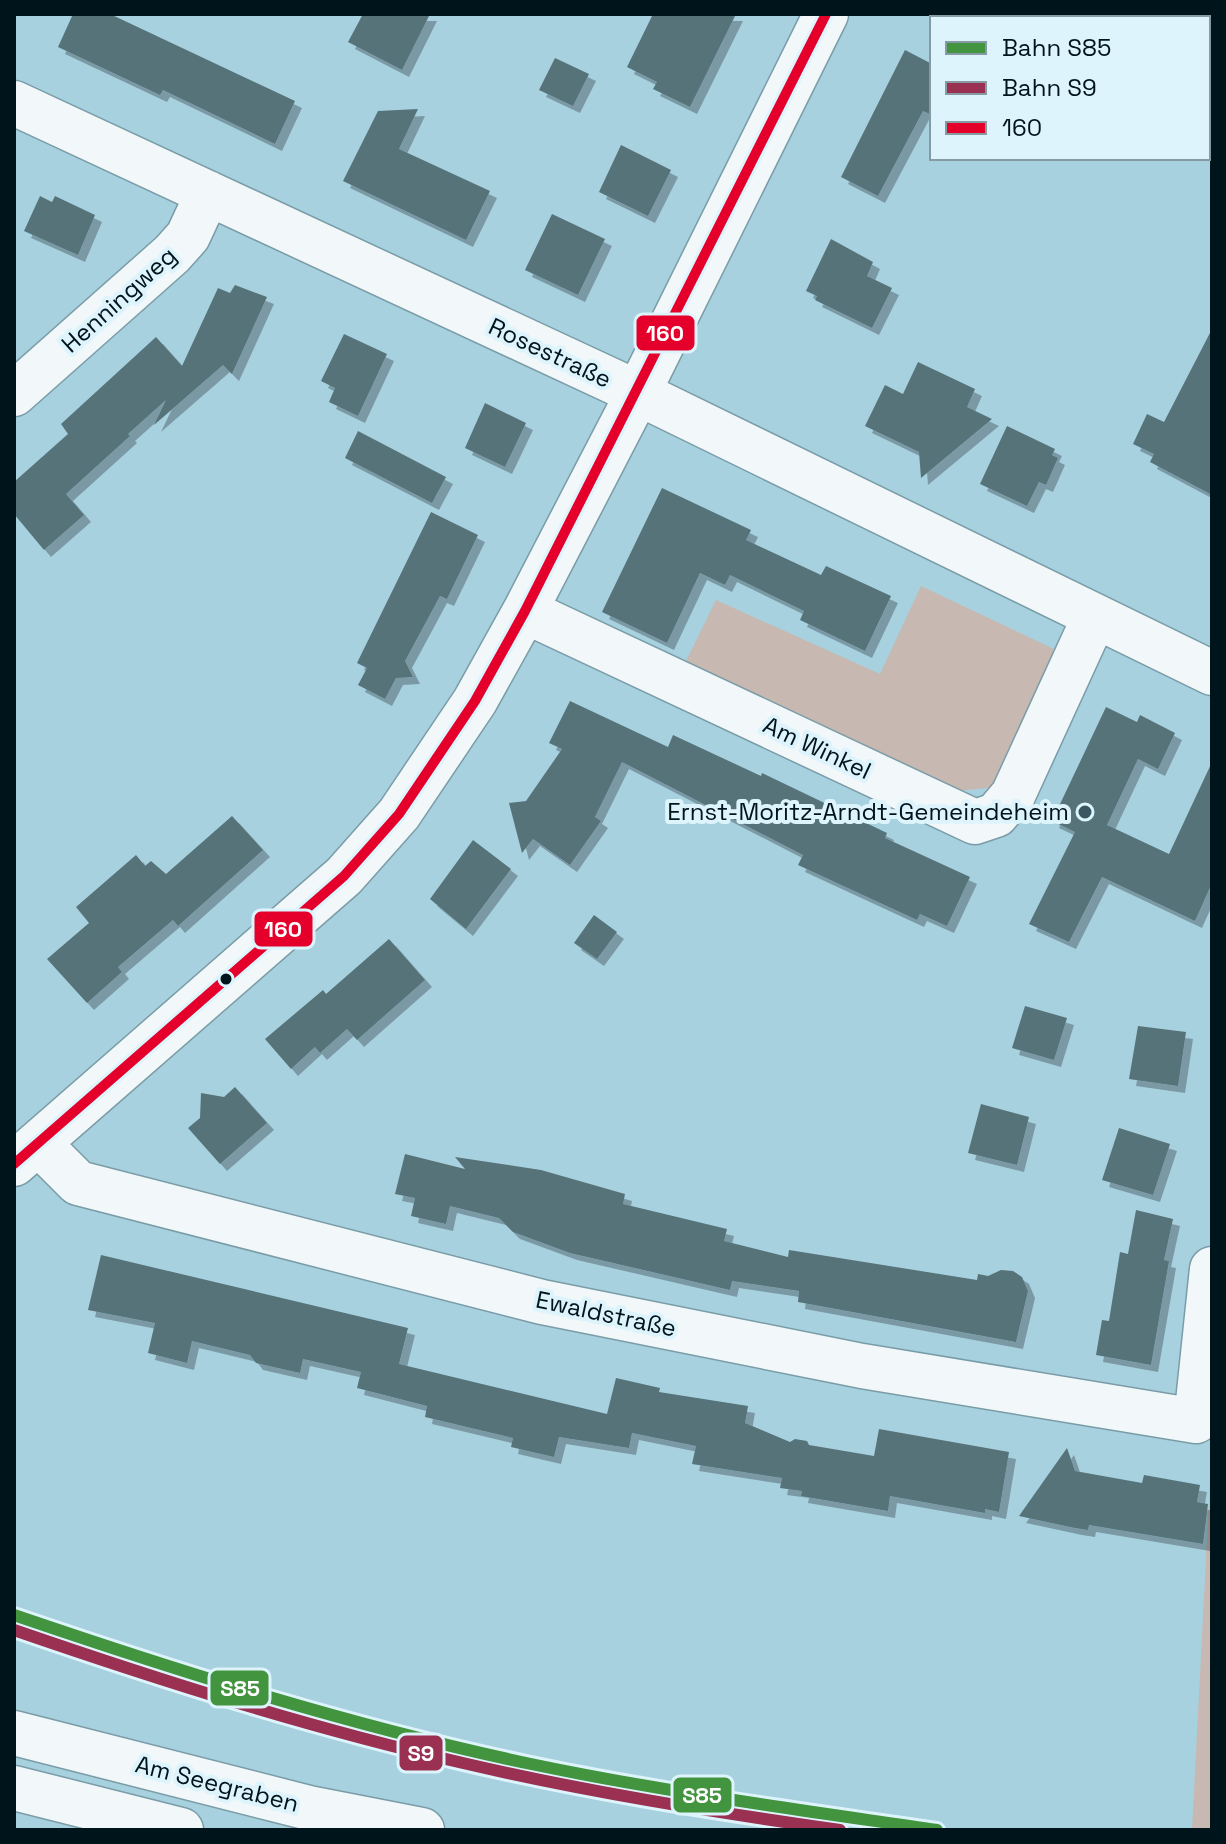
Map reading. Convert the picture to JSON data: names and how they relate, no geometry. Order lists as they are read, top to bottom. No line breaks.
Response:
{"streets":{"street":["Henningweg","Rosestraße","Am Winkel","Ewaldstraße","Am Seegraben"]},"crossings":[["Henningweg","Rosestraße"],["Rosestraße","Am Winkel"]],"places":["Ernst-Moritz-Arndt-Gemeindeheim"],"lines":["transit line 160","rail line S85","rail line S9"],"legend":["Bahn S85","Bahn S9","160"]}
